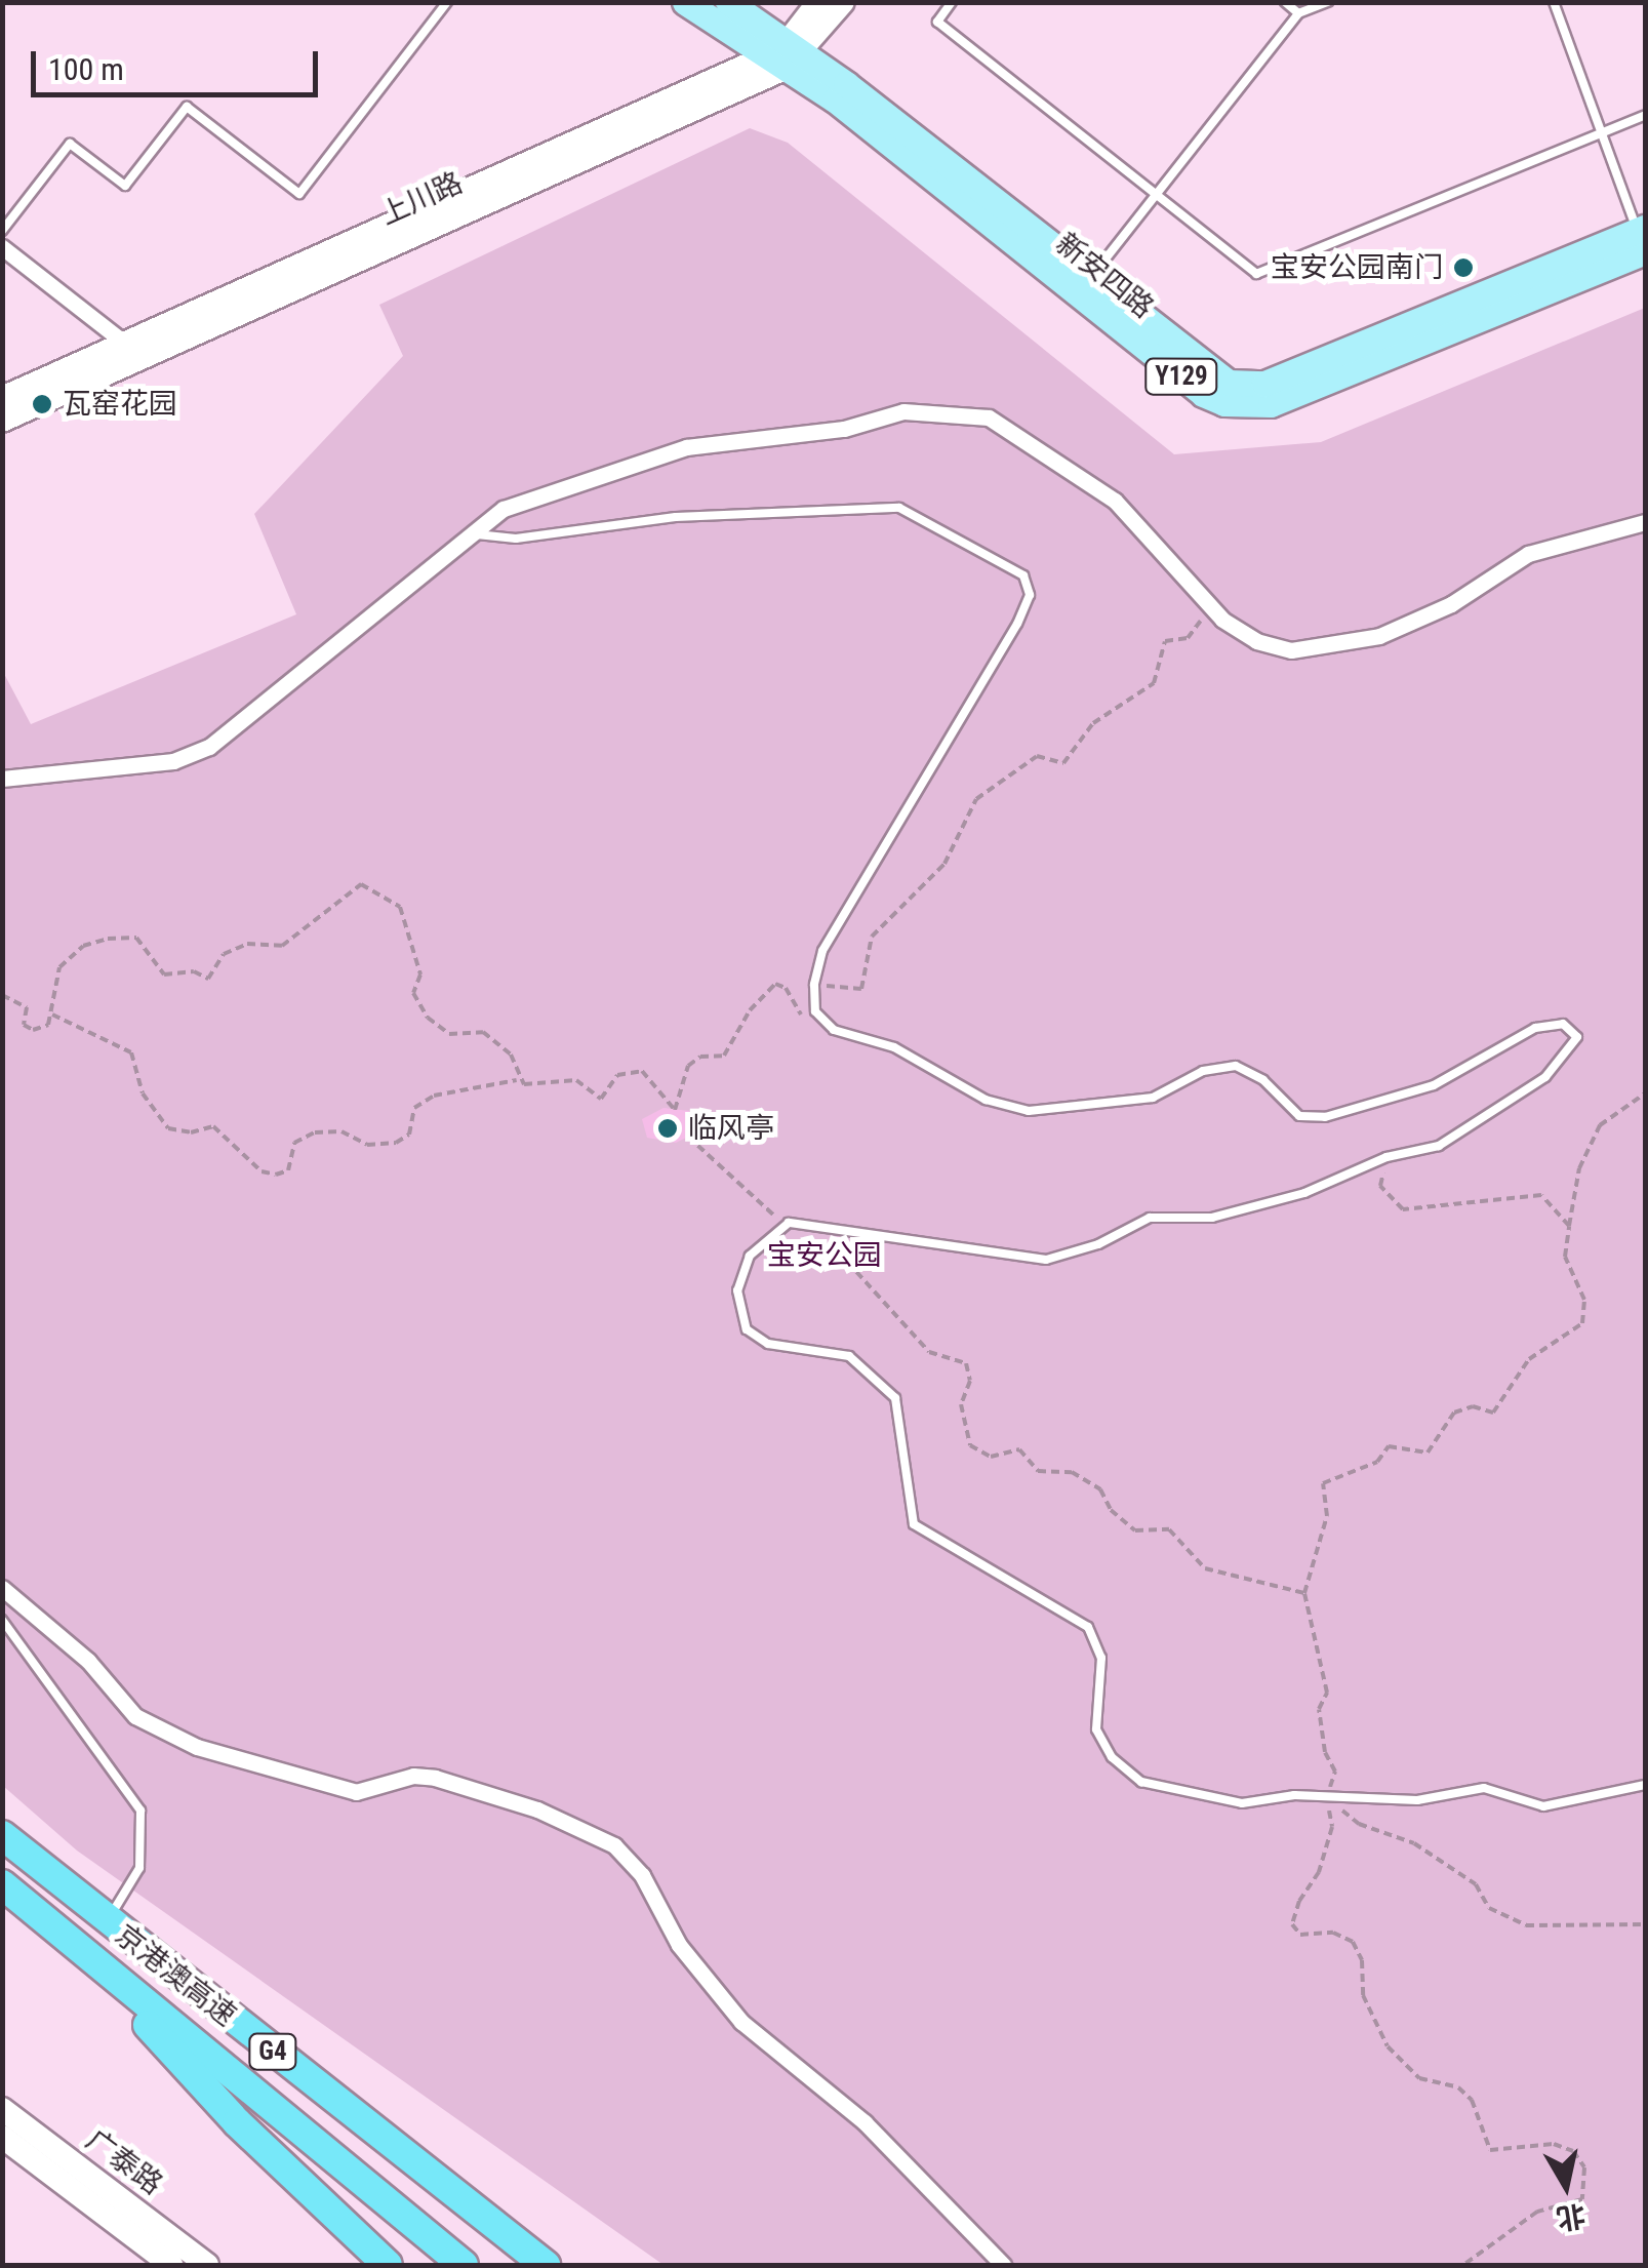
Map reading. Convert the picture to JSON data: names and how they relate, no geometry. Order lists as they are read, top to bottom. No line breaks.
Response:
{"streets":{"highway":["京港澳高速","G4"],"main road":["上川路","新安四路","Y129","广泰路"]},"crossings":[["上川路","新安四路"],["上川路","Y129"],["新安四路","Y129"]],"parks":["宝安公园"],"places":["宝安公园南门","瓦窑花园","临风亭"],"scale_bar":"100 m","north":"bottom"}
